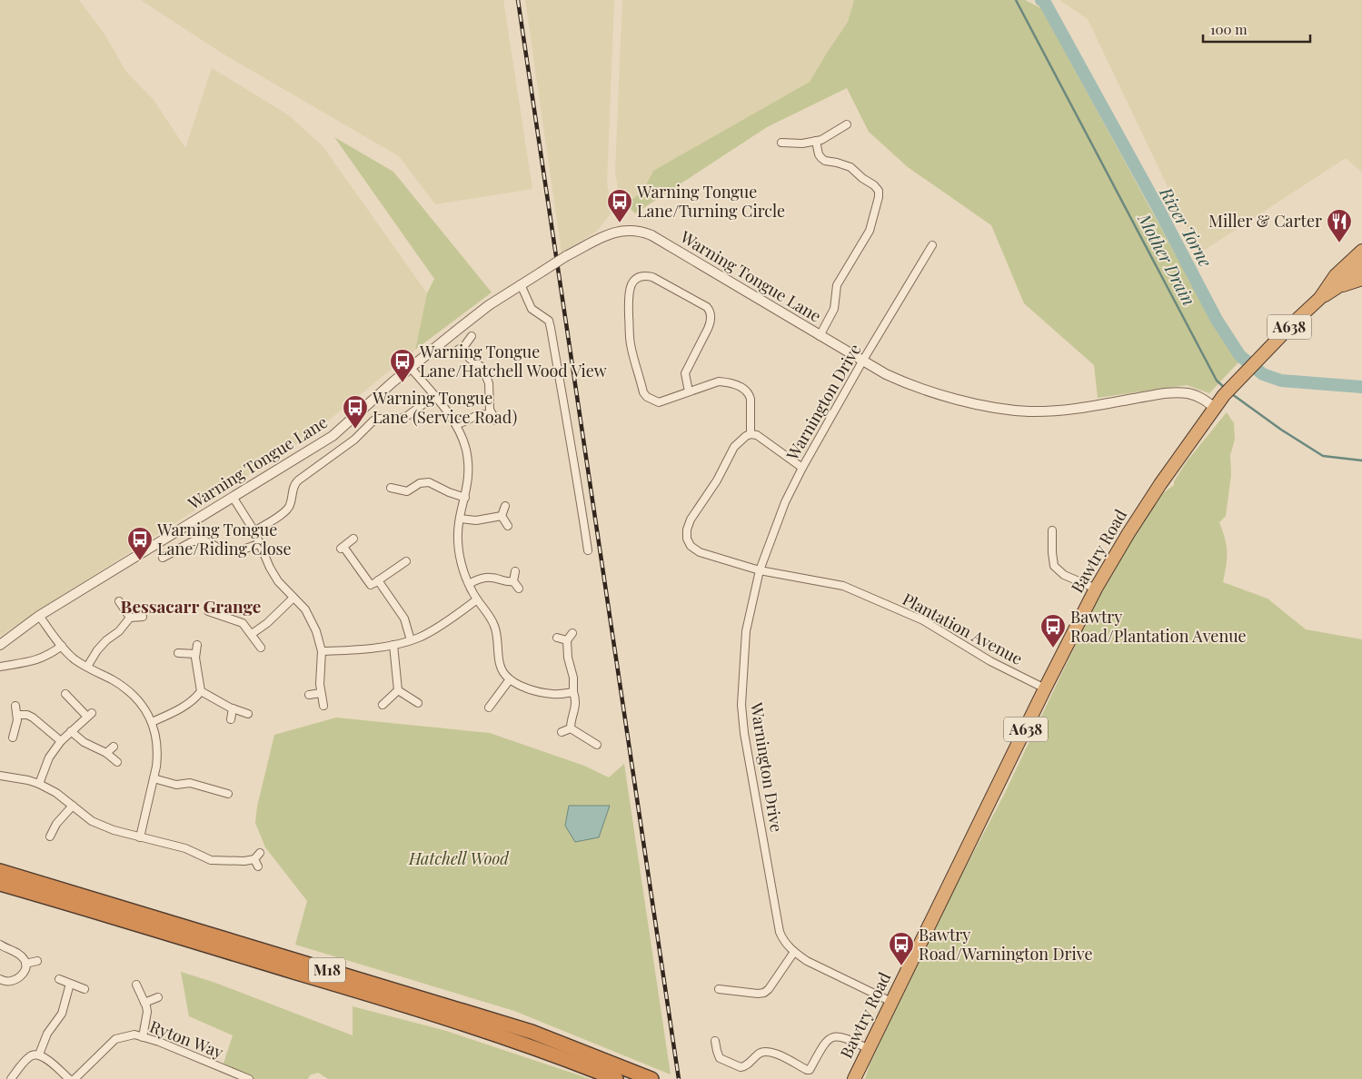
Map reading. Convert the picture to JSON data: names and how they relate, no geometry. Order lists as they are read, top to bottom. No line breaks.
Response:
{"streets":{"highway":["A638","Bawtry Road","M18"],"street":["Warning Tongue Lane","Warnington Drive","Plantation Avenue","Ryton Way"]},"crossings":[["Warning Tongue Lane","Warnington Drive"],["Warning Tongue Lane","Bawtry Road"],["Warnington Drive","Bawtry Road"],["Warnington Drive","Plantation Avenue"],["Bawtry Road","Plantation Avenue"]],"districts":["Bessacarr Grange"],"water":["River Torne","Mother Drain"],"parks":["Hatchell Wood"],"places":{"bus stop":["Warning Tongue Lane/Turning Circle","Warning Tongue Lane/Hatchell Wood View","Warning Tongue Lane (Service Road)","Warning Tongue Lane/Riding Close","Bawtry Road/Plantation Avenue","Bawtry Road/Warnington Drive"],"restaurant":["Miller & Carter"]},"scale_bar":"100 m"}
